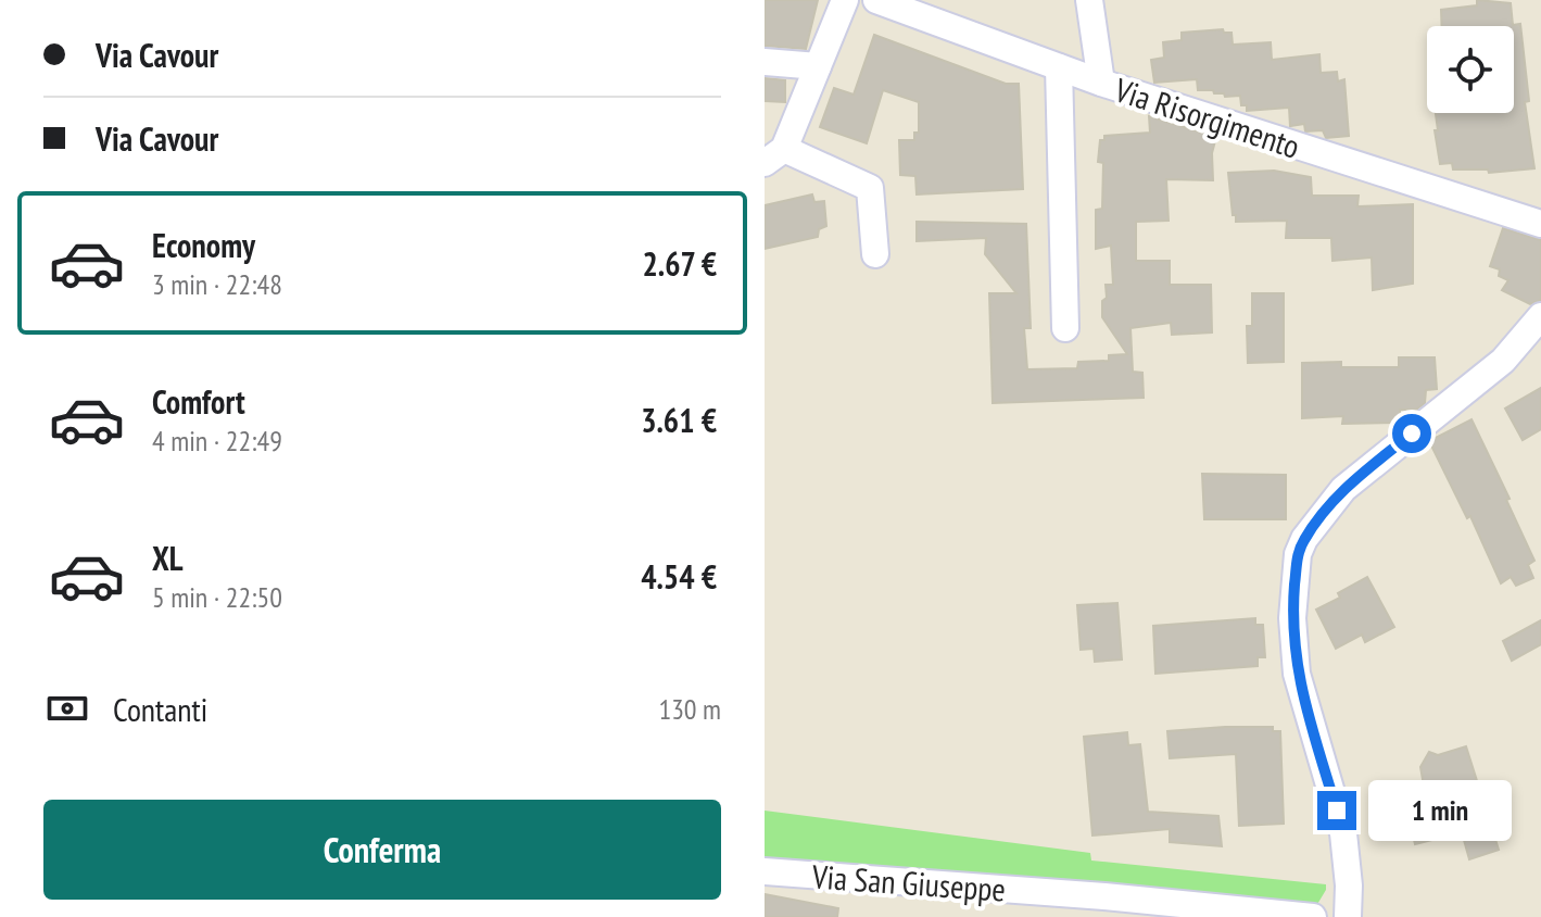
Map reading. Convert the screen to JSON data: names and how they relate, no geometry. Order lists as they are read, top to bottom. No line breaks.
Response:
{"streets":{"street":["Via Risorgimento","Via San Giuseppe"]},"page":{"banner":["Via Cavour","Via Cavour"],"list":[{"name":"Economy","note":"3 min · 22:48","value":"2.67 €"},{"name":"Comfort","note":"4 min · 22:49","value":"3.61 €"},{"name":"XL","note":"5 min · 22:50","value":"4.54 €"}],"pay":["Contanti","130 m"],"bubble":"1 min","buttons":"Conferma"}}
